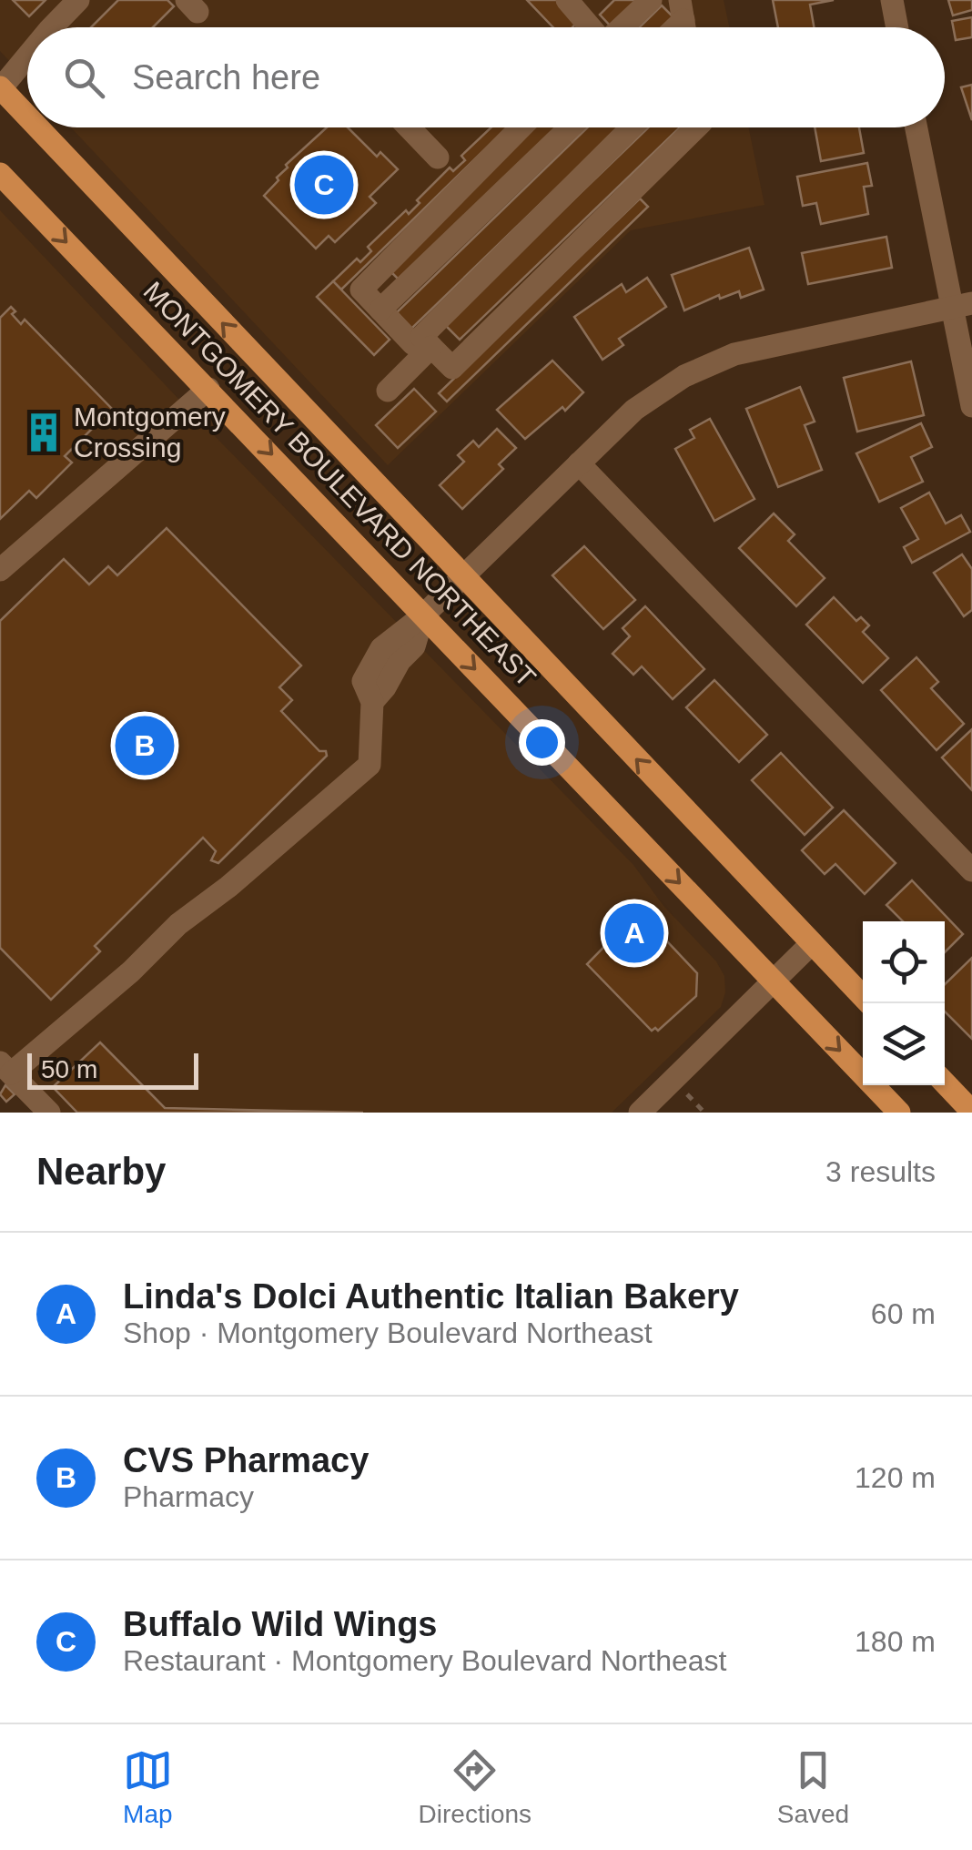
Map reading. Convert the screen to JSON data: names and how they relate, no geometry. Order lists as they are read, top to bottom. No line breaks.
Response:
{"streets":{"main road":["MONTGOMERY BOULEVARD NORTHEAST"]},"places":{"building":["Montgomery Crossing"]},"scale_bar":"50 m","page":{"search":"Search here","pins":["C","B","A"],"scale":"50 m","heading":["Nearby","3 results"],"list":[{"mark":"A","name":"Linda's Dolci Authentic Italian Bakery","note":"Shop · Montgomery Boulevard Northeast","value":"60 m"},{"mark":"B","name":"CVS Pharmacy","note":"Pharmacy","value":"120 m"},{"mark":"C","name":"Buffalo Wild Wings","note":"Restaurant · Montgomery Boulevard Northeast","value":"180 m"}],"nav":["Map","Directions","Saved"]}}
